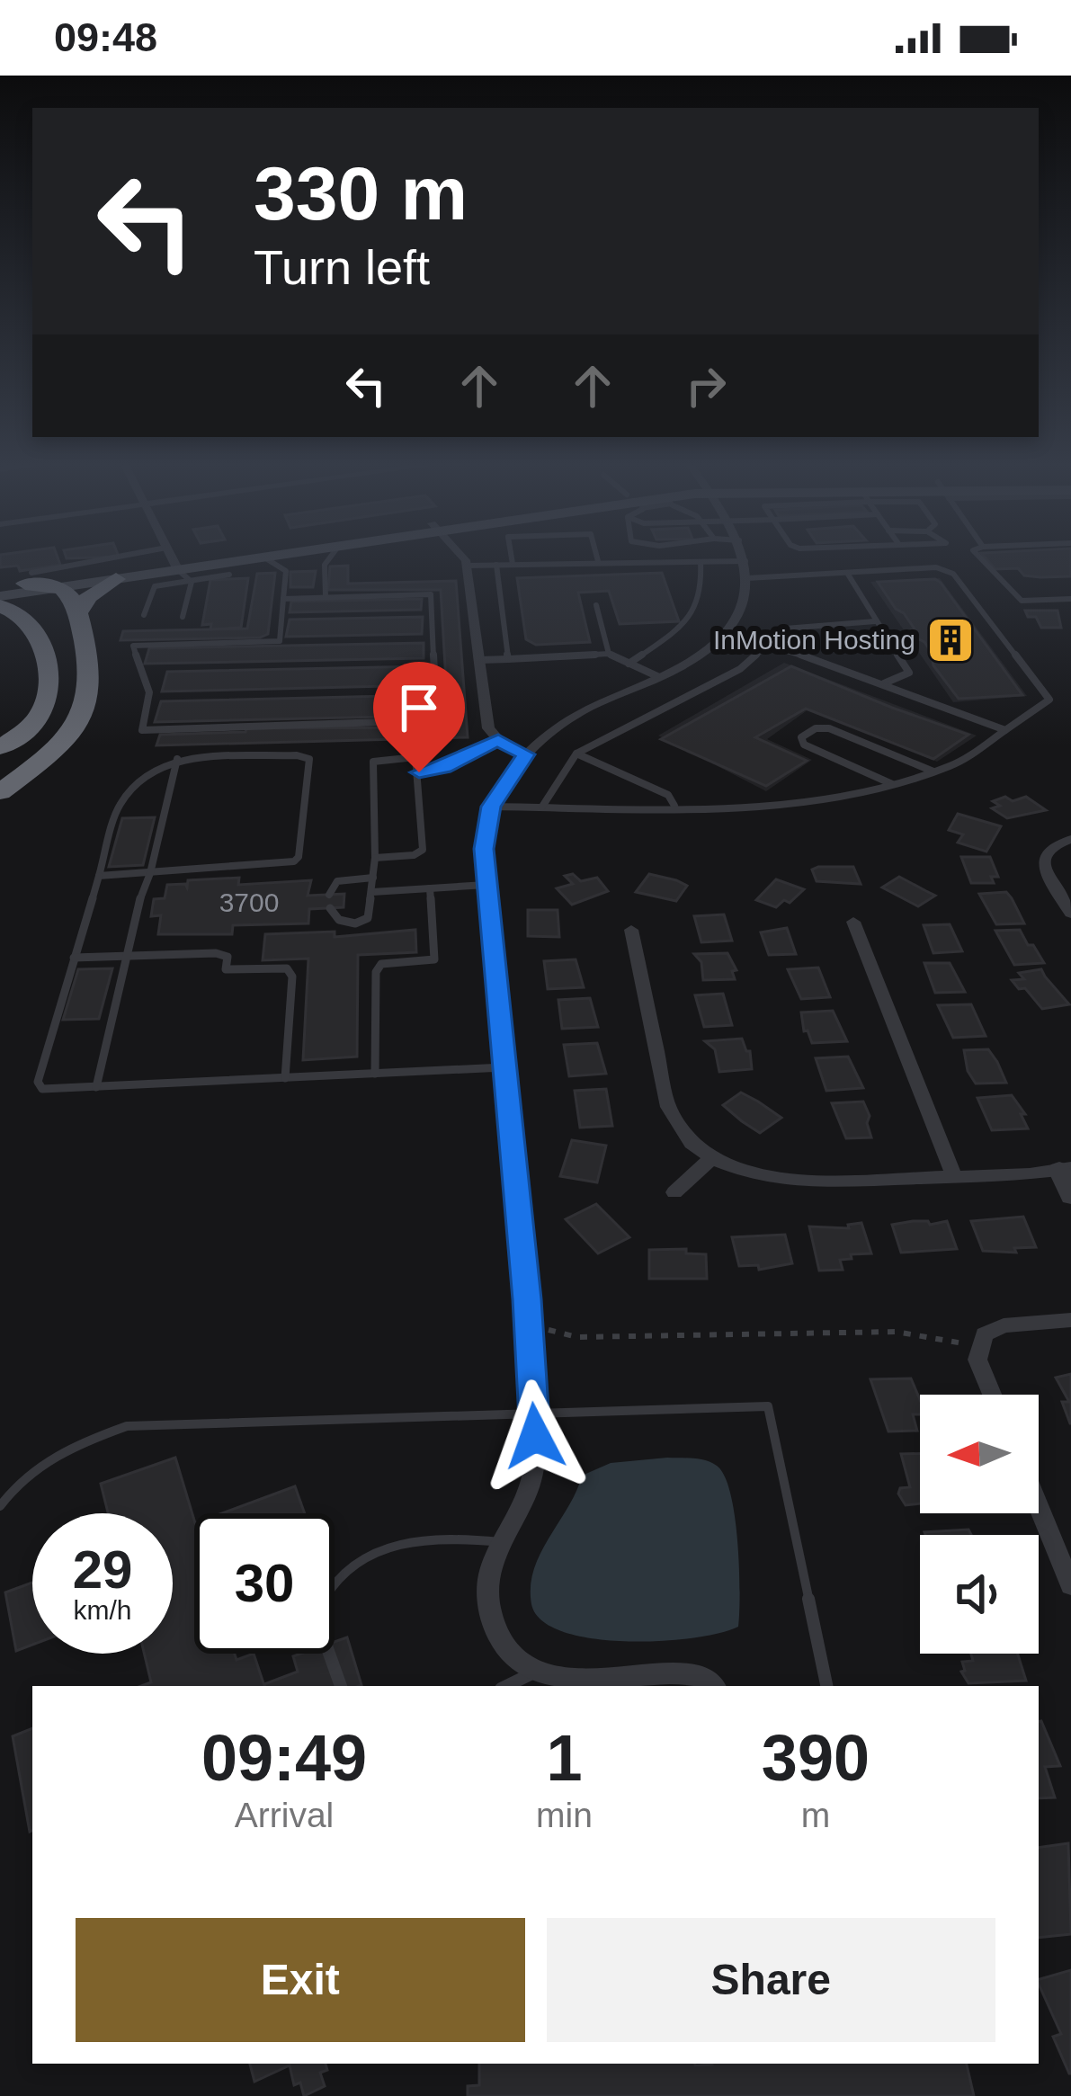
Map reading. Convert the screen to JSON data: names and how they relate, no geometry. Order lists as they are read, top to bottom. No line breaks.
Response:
{"places":{"building":["InMotion Hosting"]},"house_numbers":["3700"],"north":"left","page":{"status":"09:48","turn":["330 m","Turn left"],"speed":"29 km/h","limit":"30","eta":["09:49","Arrival","1","min","390","m"],"buttons":["Exit","Share"]}}
